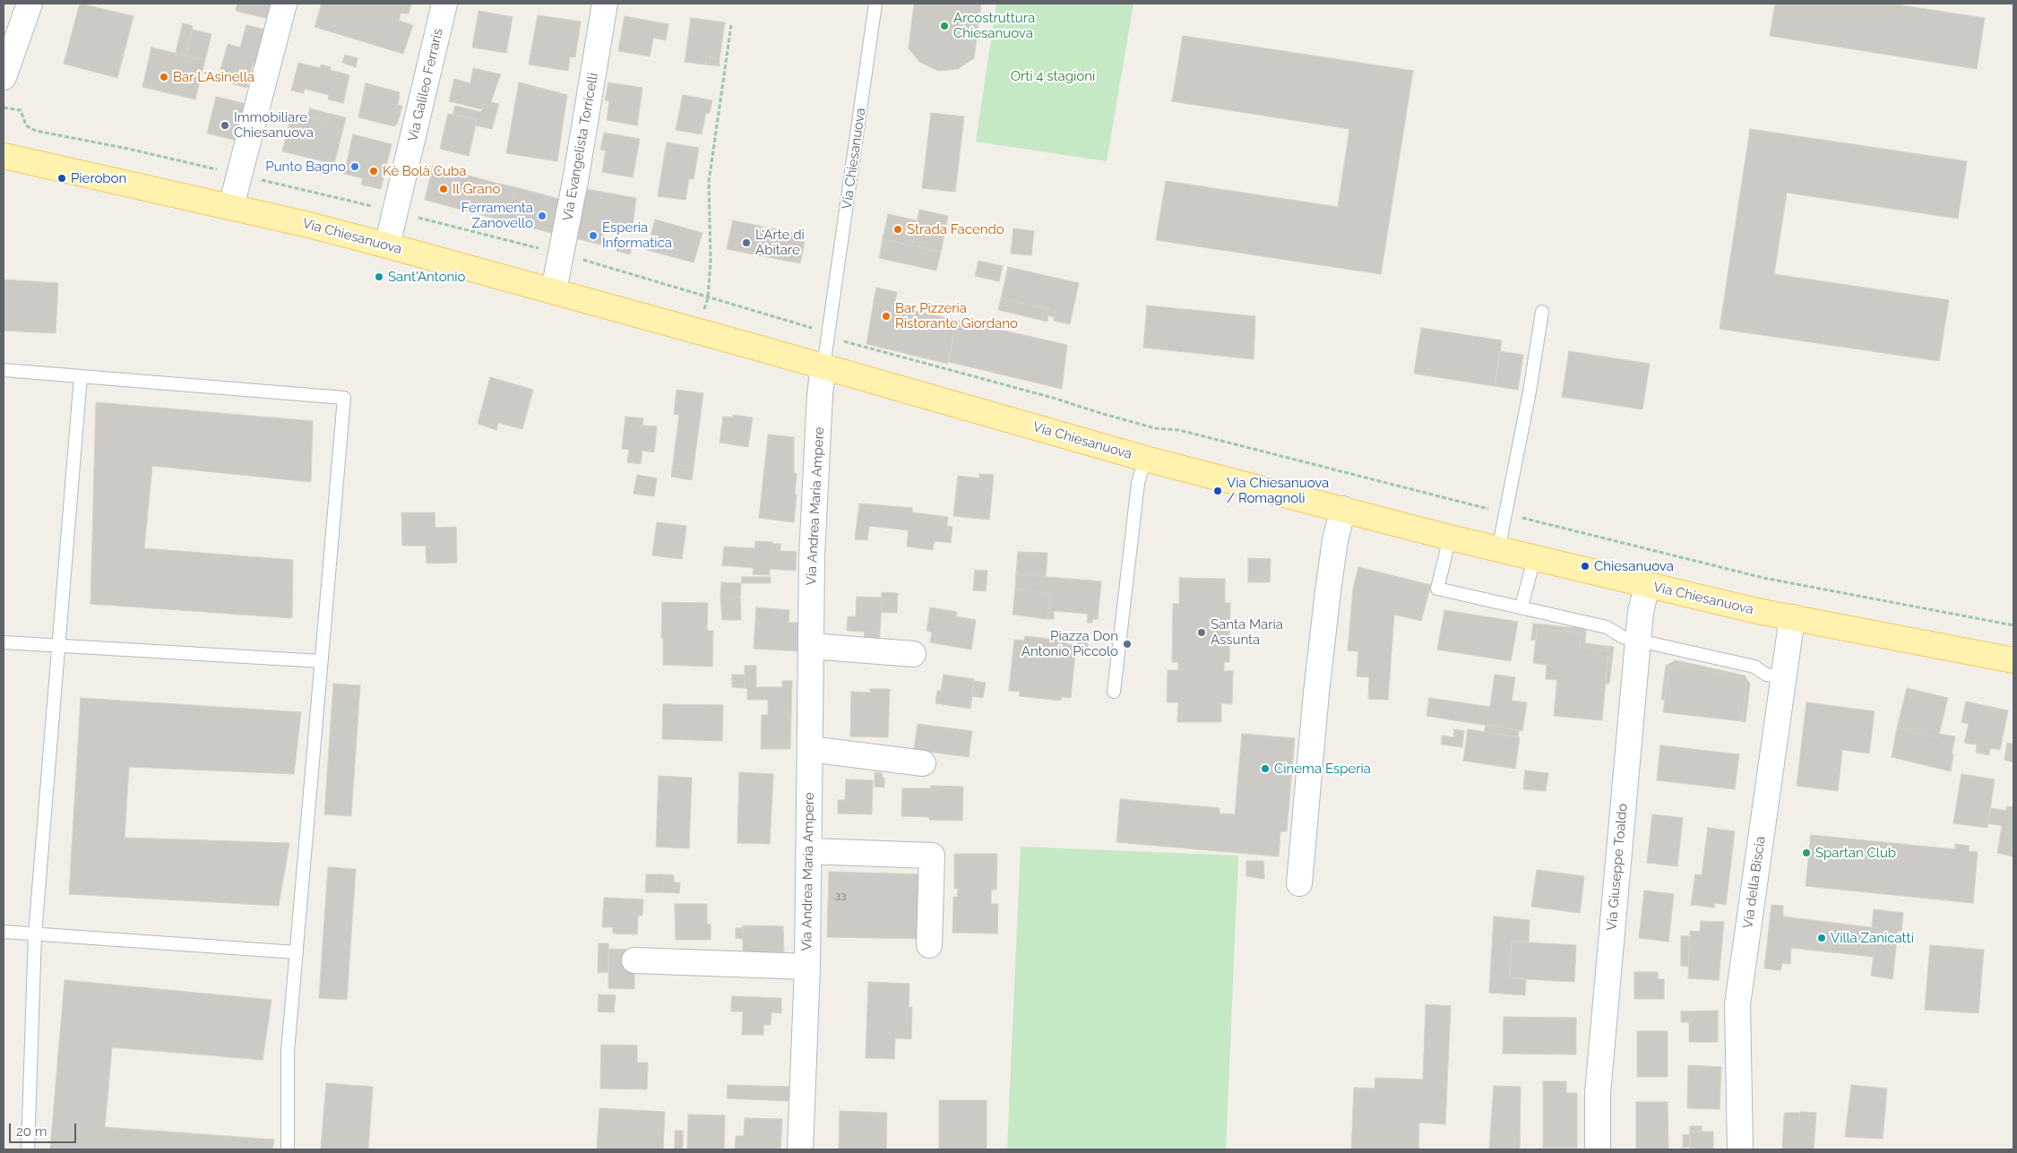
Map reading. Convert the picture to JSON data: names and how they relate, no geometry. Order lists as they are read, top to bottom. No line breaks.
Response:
{"streets":{"main road":["Via Chiesanuova"],"street":["Via Galileo Ferraris","Via Evangelista Torricelli","Via Andrea Maria Ampere","Via Giuseppe Toaldo","Via della Biscia"]},"crossings":[["Via Galileo Ferraris","Via Chiesanuova"],["Via Evangelista Torricelli","Via Chiesanuova"],["Via Chiesanuova","Via Andrea Maria Ampere"],["Via Chiesanuova","Via Giuseppe Toaldo"],["Via Chiesanuova","Via della Biscia"]],"parks":["Orti 4 stagioni"],"places":["Arcostruttura Chiesanuova","Bar L'Asinella","Immobiliare Chiesanuova","Punto Bagno","Kè Bolà Cuba","Pierobon","Il Grano","Ferramenta Zanovello","Strada Facendo","Esperia Informatica","L'Arte di Abitare","Sant'Antonio","Bar Pizzeria Ristorante Giordano","Via Chiesanuova / Romagnoli","Chiesanuova","Santa Maria Assunta","Piazza Don Antonio Piccolo","Cinema Esperia","Spartan Club","Villa Zanicatti"],"house_numbers":["33"],"scale_bar":"20 m"}
